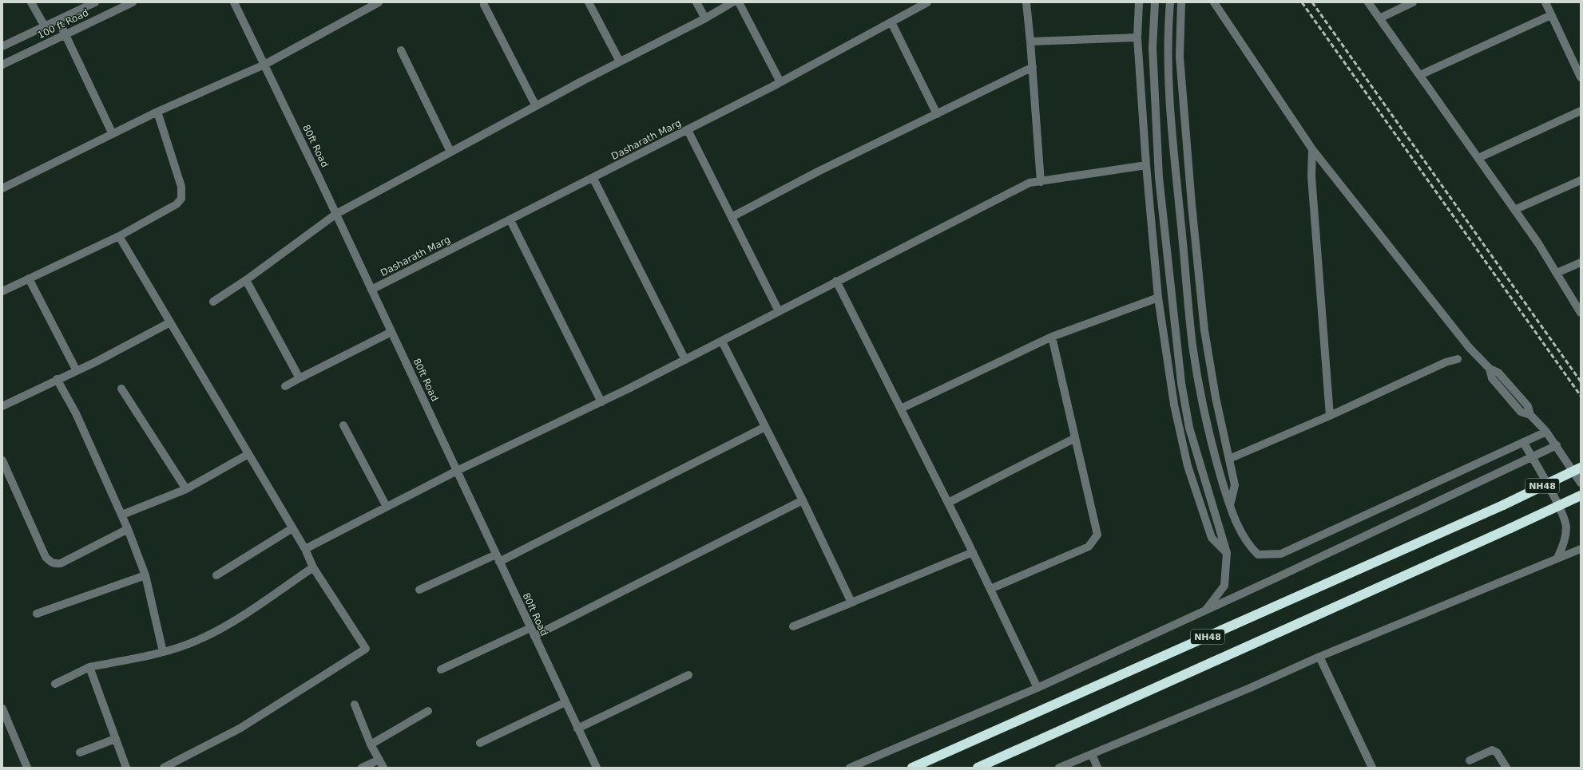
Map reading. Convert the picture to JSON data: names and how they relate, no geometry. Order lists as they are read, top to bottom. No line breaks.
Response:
{"streets":{"highway":["NH48"],"street":["100 ft Road","Dasharath Marg","80ft Road"]},"crossings":[["Dasharath Marg","80ft Road"]]}
